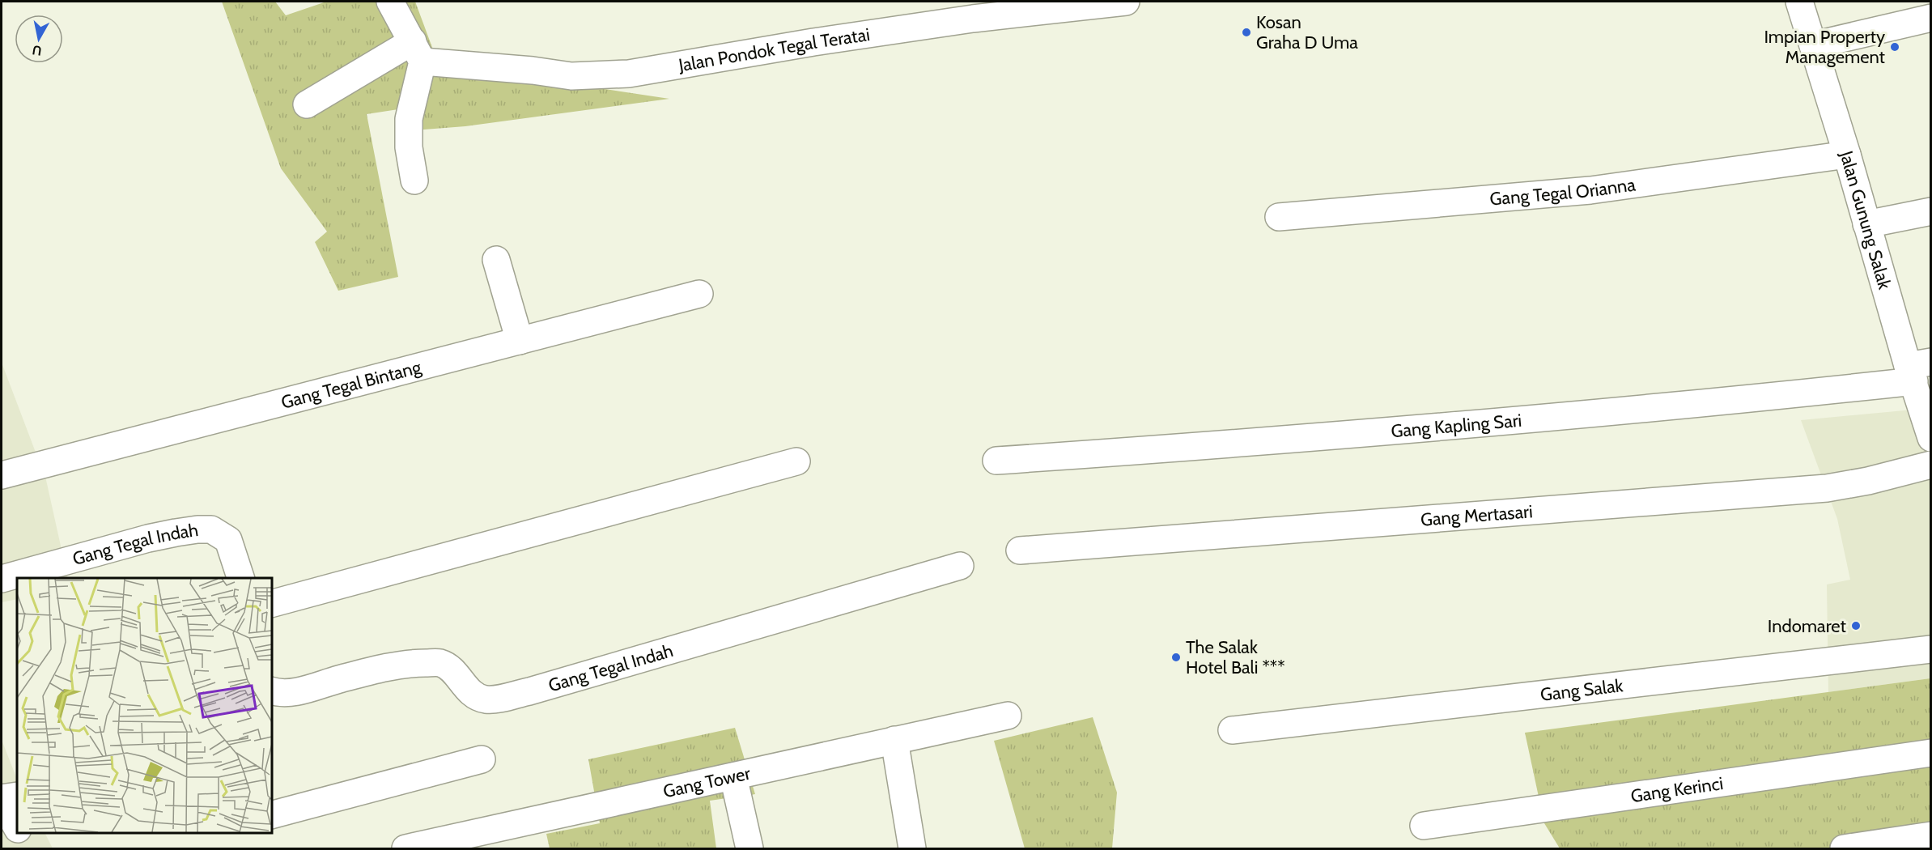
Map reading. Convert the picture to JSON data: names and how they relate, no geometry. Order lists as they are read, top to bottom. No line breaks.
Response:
{"streets":{"street":["Jalan Pondok Tegal Teratai","Gang Tegal Orianna","Jalan Gunung Salak","Gang Tegal Bintang","Gang Kapling Sari","Gang Mertasari","Gang Tegal Indah","Gang Salak","Gang Tower","Gang Kerinci"]},"crossings":[["Gang Tegal Orianna","Jalan Gunung Salak"],["Jalan Gunung Salak","Gang Kapling Sari"]],"places":["Kosan Graha D Uma","Impian Property Management","Indomaret","The Salak Hotel Bali ***"],"north":"bottom"}
